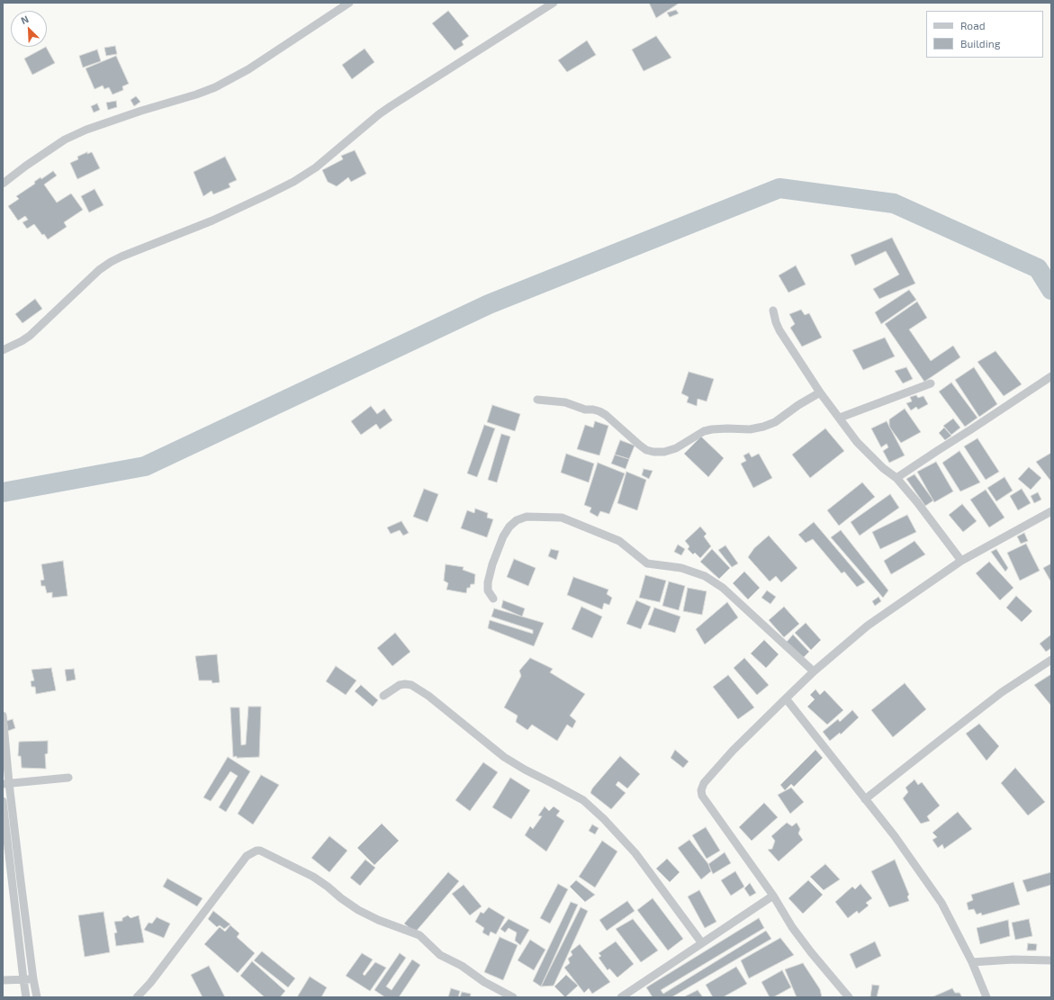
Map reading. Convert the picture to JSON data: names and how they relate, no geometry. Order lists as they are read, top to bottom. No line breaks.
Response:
{"legend":["Road","Building"],"north":"top left"}
